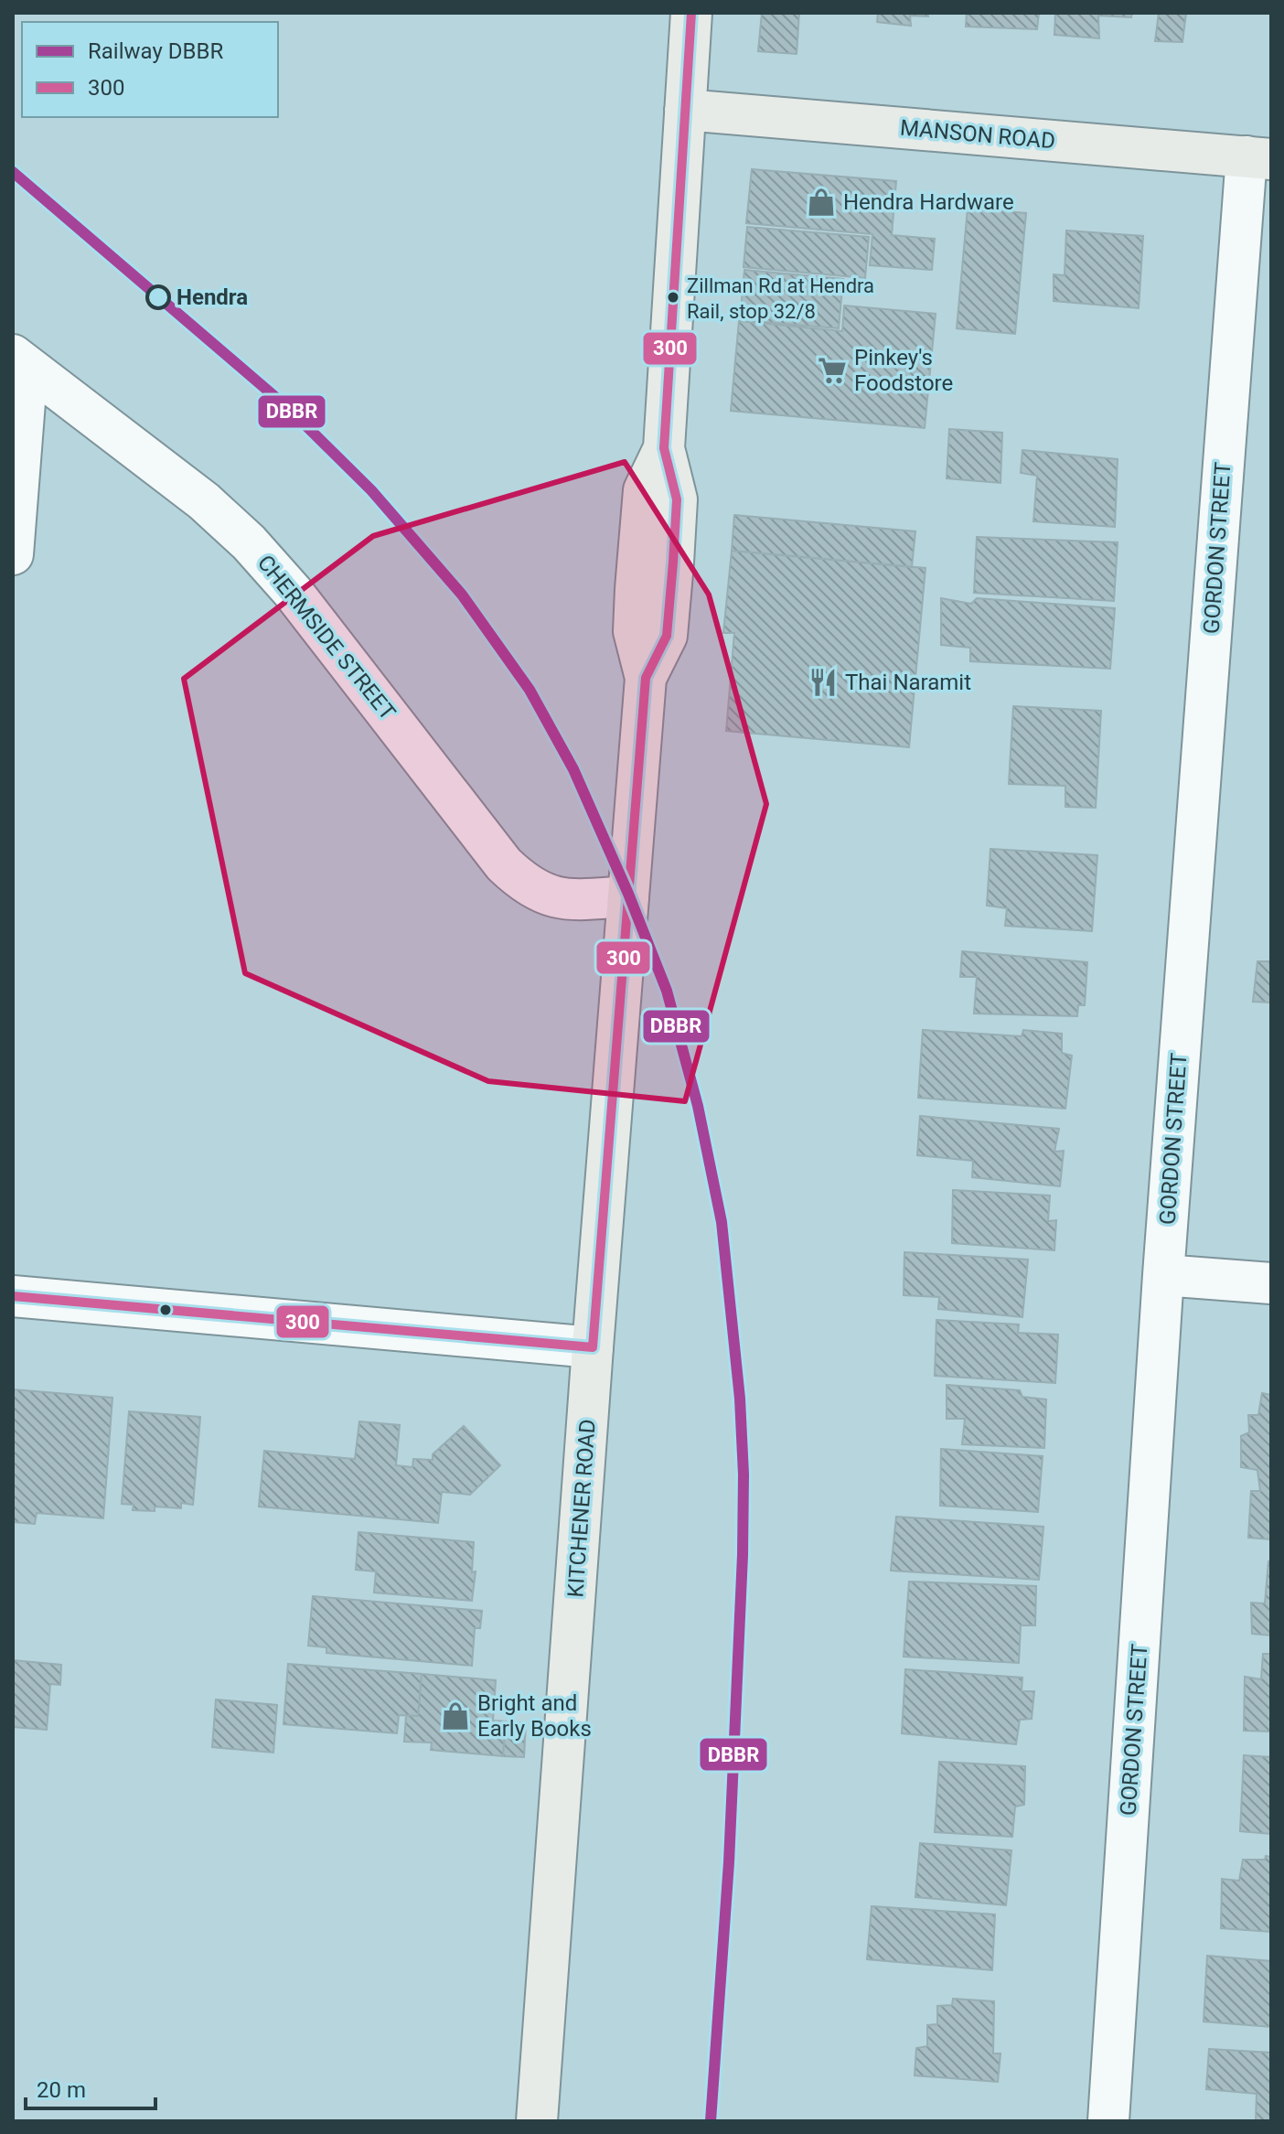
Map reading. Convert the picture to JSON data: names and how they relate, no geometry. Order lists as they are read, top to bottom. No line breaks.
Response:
{"streets":{"main road":["MANSON ROAD","KITCHENER ROAD"],"street":["GORDON STREET","CHERMSIDE STREET"]},"crossings":[["MANSON ROAD","GORDON STREET"],["MANSON ROAD","KITCHENER ROAD"],["CHERMSIDE STREET","KITCHENER ROAD"]],"places":{"shop":["Hendra Hardware","Bright and Early Books"],"other":["Hendra","Zillman Rd at Hendra Rail, stop 32/8"],"supermarket":["Pinkey's Foodstore"],"restaurant":["Thai Naramit"]},"lines":["transit line 300","rail line DBBR"],"legend":["Railway DBBR","300"],"scale_bar":"20 m"}
